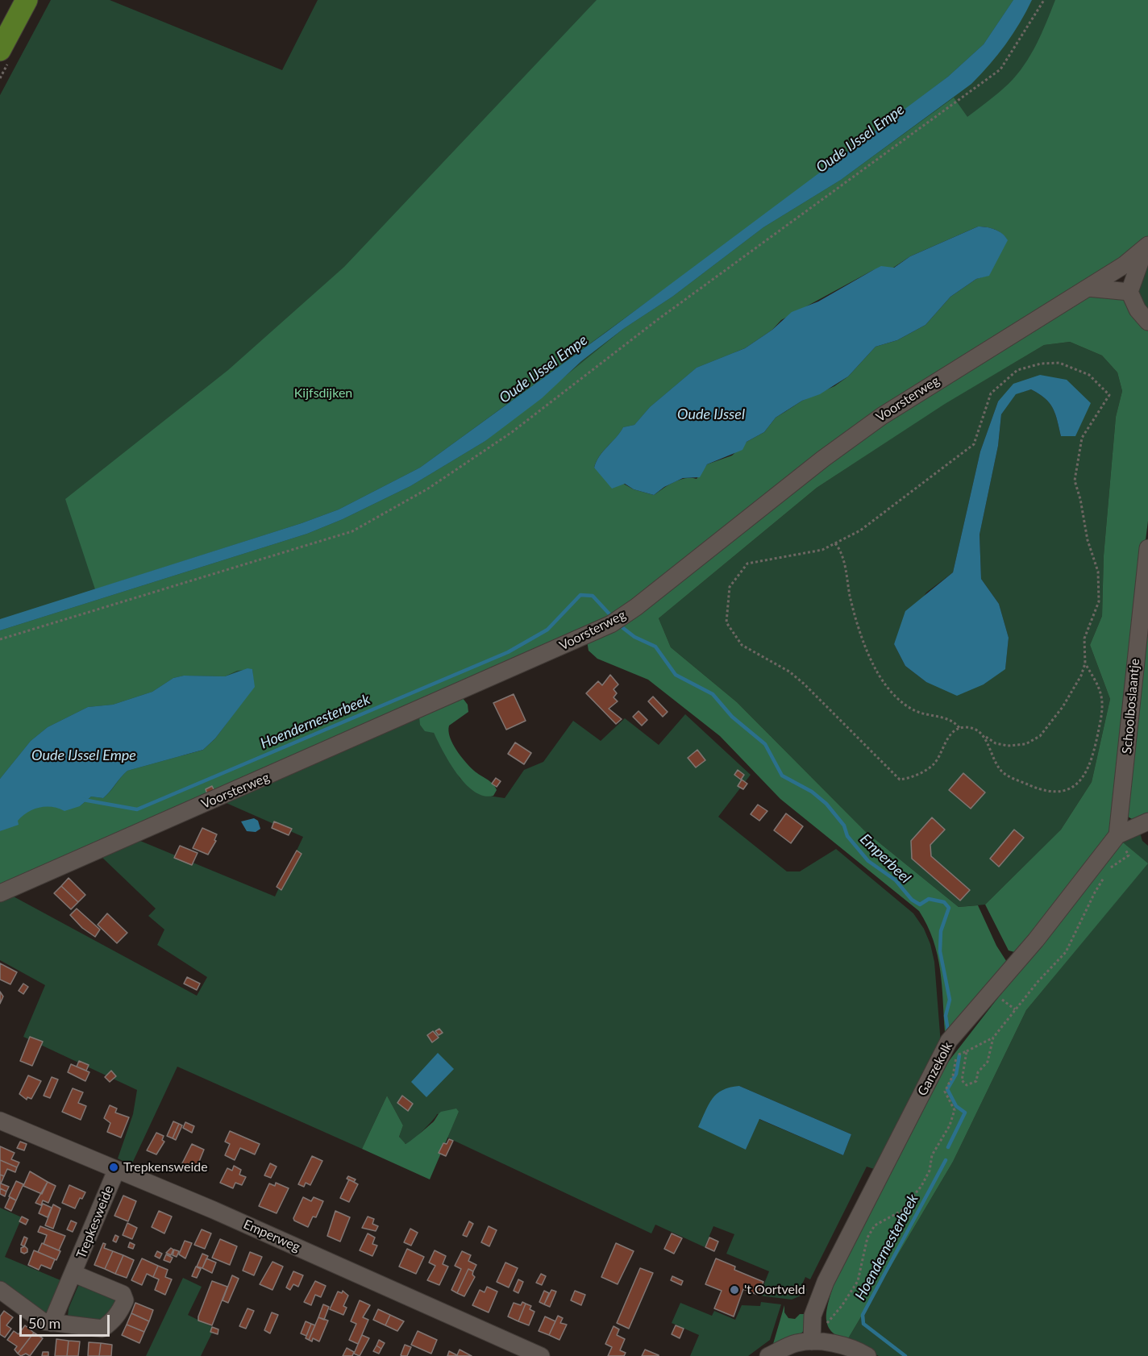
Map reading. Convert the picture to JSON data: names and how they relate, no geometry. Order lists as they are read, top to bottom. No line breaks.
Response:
{"streets":{"street":["Voorsterweg","Schoolboslaantje","Ganzekolk","Trepkesweide","Emperweg"]},"crossings":[["Schoolboslaantje","Ganzekolk"],["Trepkesweide","Emperweg"]],"water":["Oude IJssel Empe","Oude IJssel","Hoendernesterbeek","Emperbeel"],"parks":["Kijfsdijken"],"places":["Trepkensweide","'t Oortveld"],"scale_bar":"50 m"}
